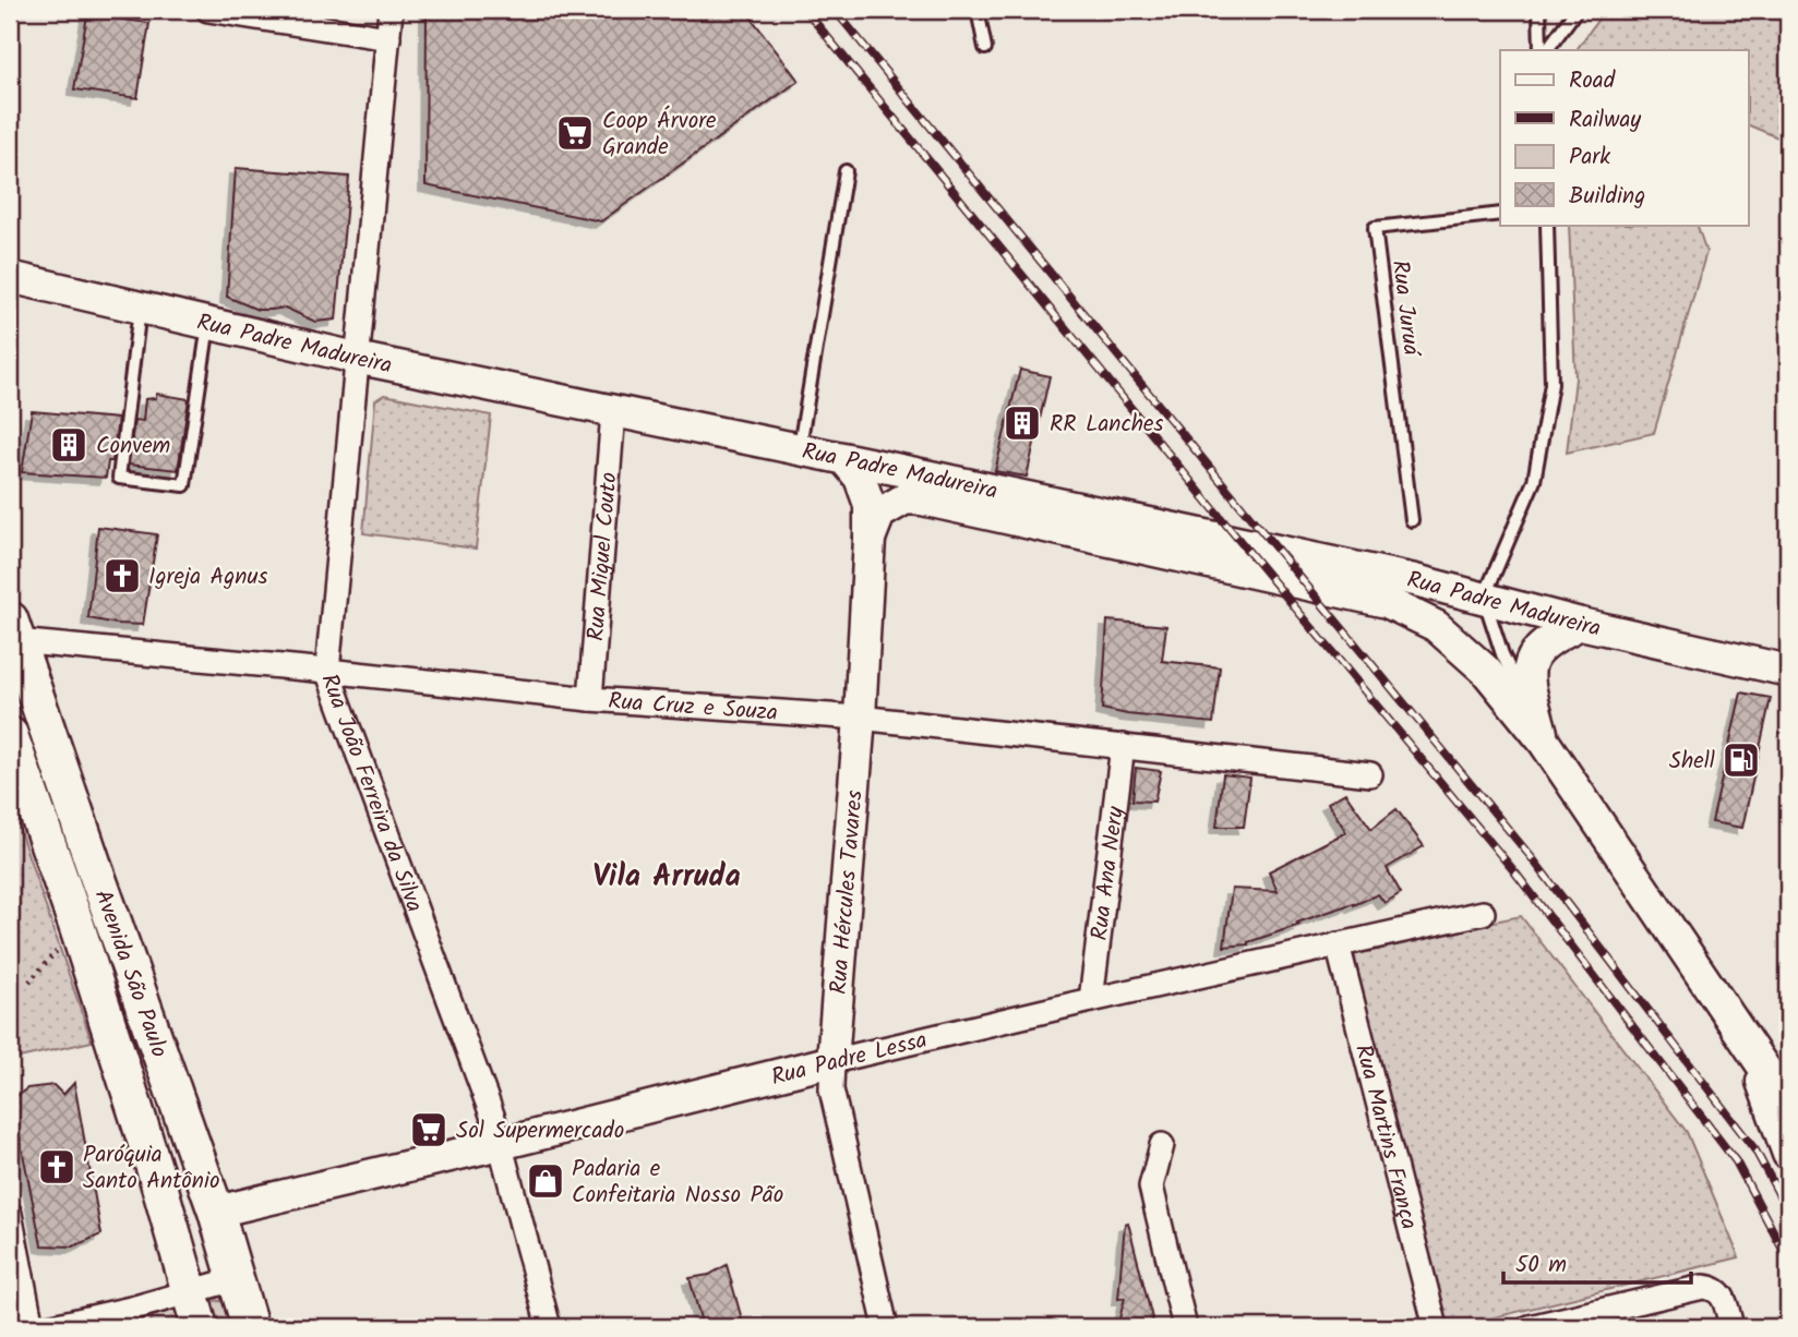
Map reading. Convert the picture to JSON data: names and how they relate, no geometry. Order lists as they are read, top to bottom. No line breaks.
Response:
{"streets":{"main road":["Rua Padre Madureira","Rua Hércules Tavares","Avenida São Paulo","Rua Padre Lessa"],"street":["Rua Miguel Couto","Rua Cruz e Souza","Rua João Ferreira da Silva","Rua Ana Nery","Rua Martins França"],"lane":["Rua Juruá"]},"crossings":[["Rua Padre Madureira","Rua Miguel Couto"],["Rua Padre Madureira","Rua João Ferreira da Silva"],["Rua Padre Madureira","Rua Hércules Tavares"],["Rua Miguel Couto","Rua Cruz e Souza"],["Rua Cruz e Souza","Rua João Ferreira da Silva"],["Rua Cruz e Souza","Rua Ana Nery"],["Rua Cruz e Souza","Rua Hércules Tavares"],["Rua Cruz e Souza","Avenida São Paulo"],["Rua João Ferreira da Silva","Rua Padre Lessa"],["Rua Ana Nery","Rua Padre Lessa"],["Rua Hércules Tavares","Rua Padre Lessa"],["Avenida São Paulo","Rua Padre Lessa"],["Rua Padre Lessa","Rua Martins França"]],"districts":["Vila Arruda"],"places":{"supermarket":["Coop Árvore Grande","Sol Supermercado"],"building":["RR Lanches","Convem"],"church":["Igreja Agnus","Paróquia Santo Antônio"],"fuel station":["Shell"],"shop":["Padaria e Confeitaria Nosso Pão"]},"legend":["Road","Railway","Park","Building"],"scale_bar":"50 m"}
